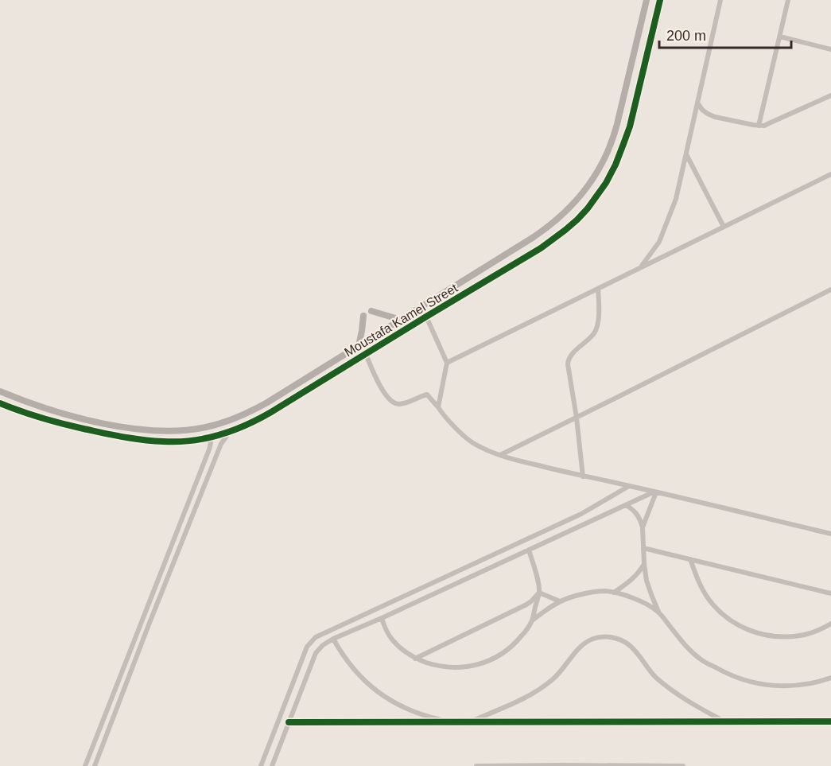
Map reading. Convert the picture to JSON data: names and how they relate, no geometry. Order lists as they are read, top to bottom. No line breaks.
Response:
{"streets":{"street":["Moustafa Kamel Street"]},"scale_bar":"200 m"}
